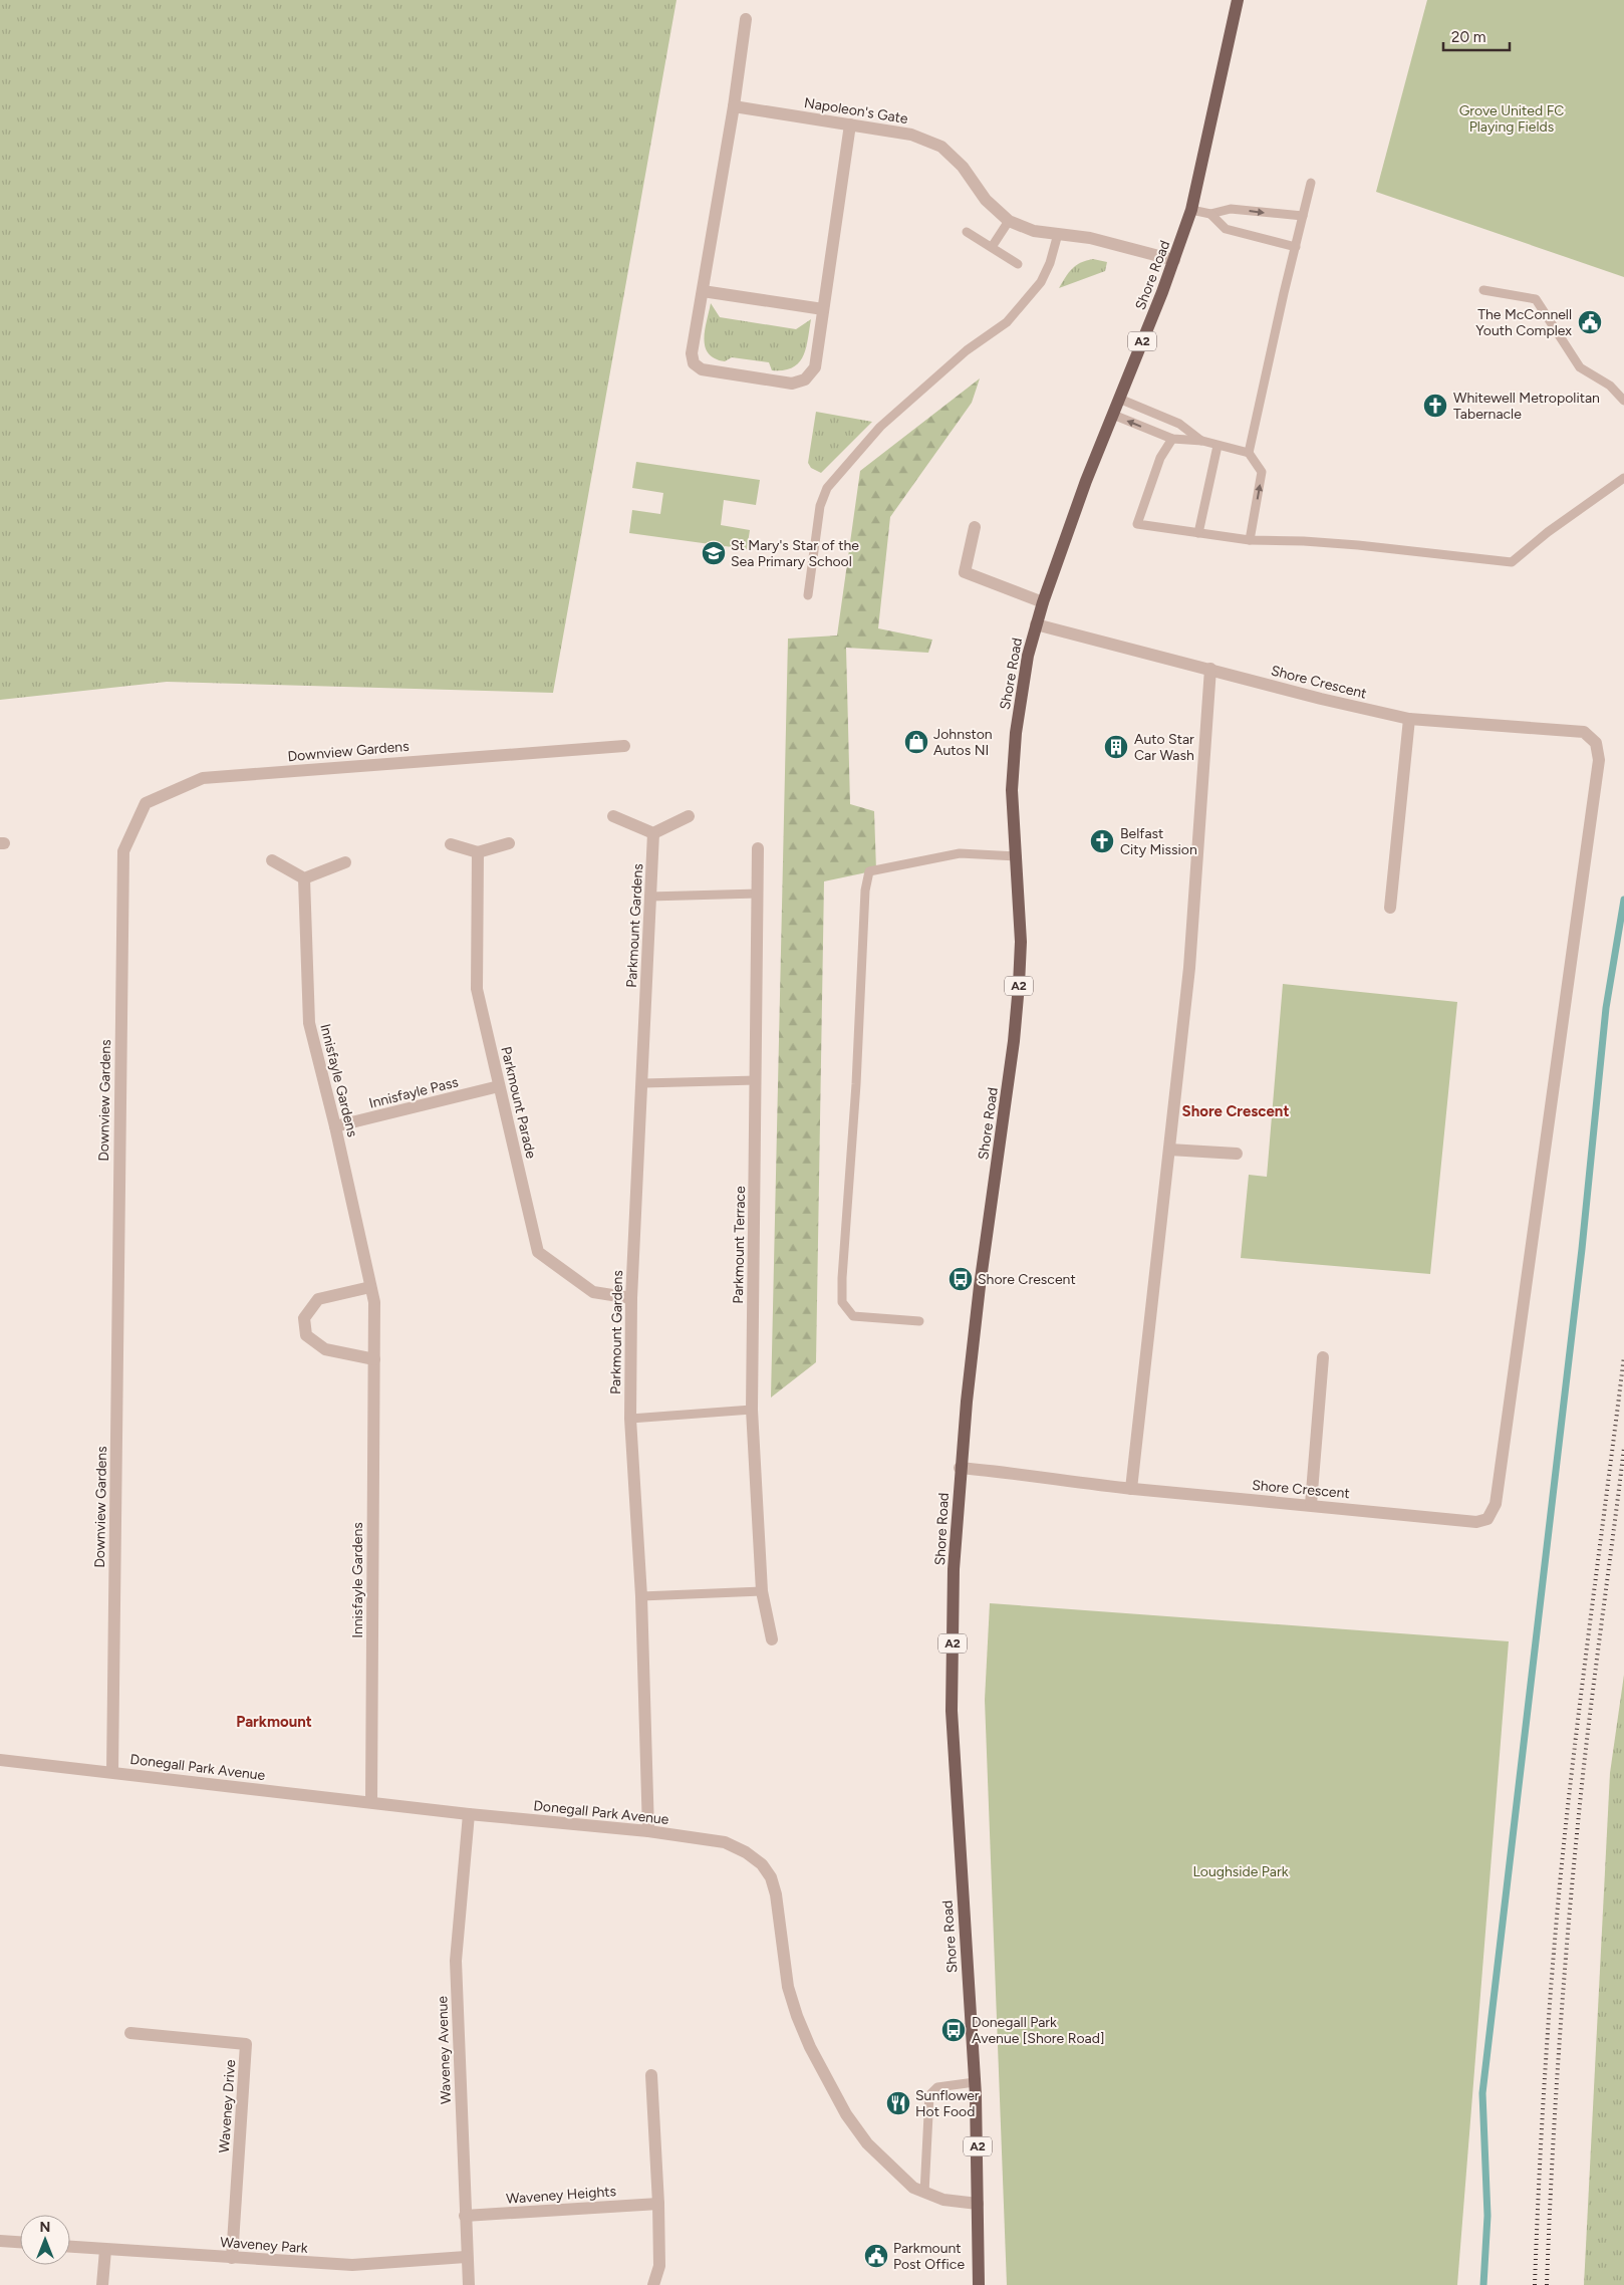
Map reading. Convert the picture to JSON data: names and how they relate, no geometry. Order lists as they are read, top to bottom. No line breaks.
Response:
{"streets":{"main road":["Shore Road","A2"],"street":["Napoleon's Gate","Shore Crescent","Downview Gardens","Parkmount Gardens","Innisfayle Gardens","Innisfayle Pass","Parkmount Parade","Parkmount Terrace","Donegall Park Avenue","Waveney Avenue","Waveney Drive","Waveney Heights","Waveney Park"]},"crossings":[["Napoleon's Gate","Shore Road"],["Shore Road","Shore Crescent"],["Shore Road","Donegall Park Avenue"],["Downview Gardens","Donegall Park Avenue"],["Parkmount Gardens","Parkmount Parade"],["Parkmount Gardens","Donegall Park Avenue"],["Innisfayle Gardens","Innisfayle Pass"],["Innisfayle Gardens","Donegall Park Avenue"],["Innisfayle Pass","Parkmount Parade"],["Donegall Park Avenue","Waveney Avenue"],["Waveney Avenue","Waveney Heights"],["Waveney Avenue","Waveney Park"],["Waveney Drive","Waveney Park"]],"districts":["Shore Crescent","Parkmount"],"parks":["Grove United FC Playing Fields","Loughside Park"],"places":{"public building":["The McConnell Youth Complex","Parkmount Post Office"],"church":["Whitewell Metropolitan Tabernacle","Belfast City Mission"],"school or university":["St Mary's Star of the Sea Primary School"],"shop":["Johnston Autos NI"],"building":["Auto Star Car Wash"],"bus stop":["Shore Crescent","Donegall Park Avenue [Shore Road]"],"restaurant":["Sunflower Hot Food"]},"scale_bar":"20 m","north":"top"}
